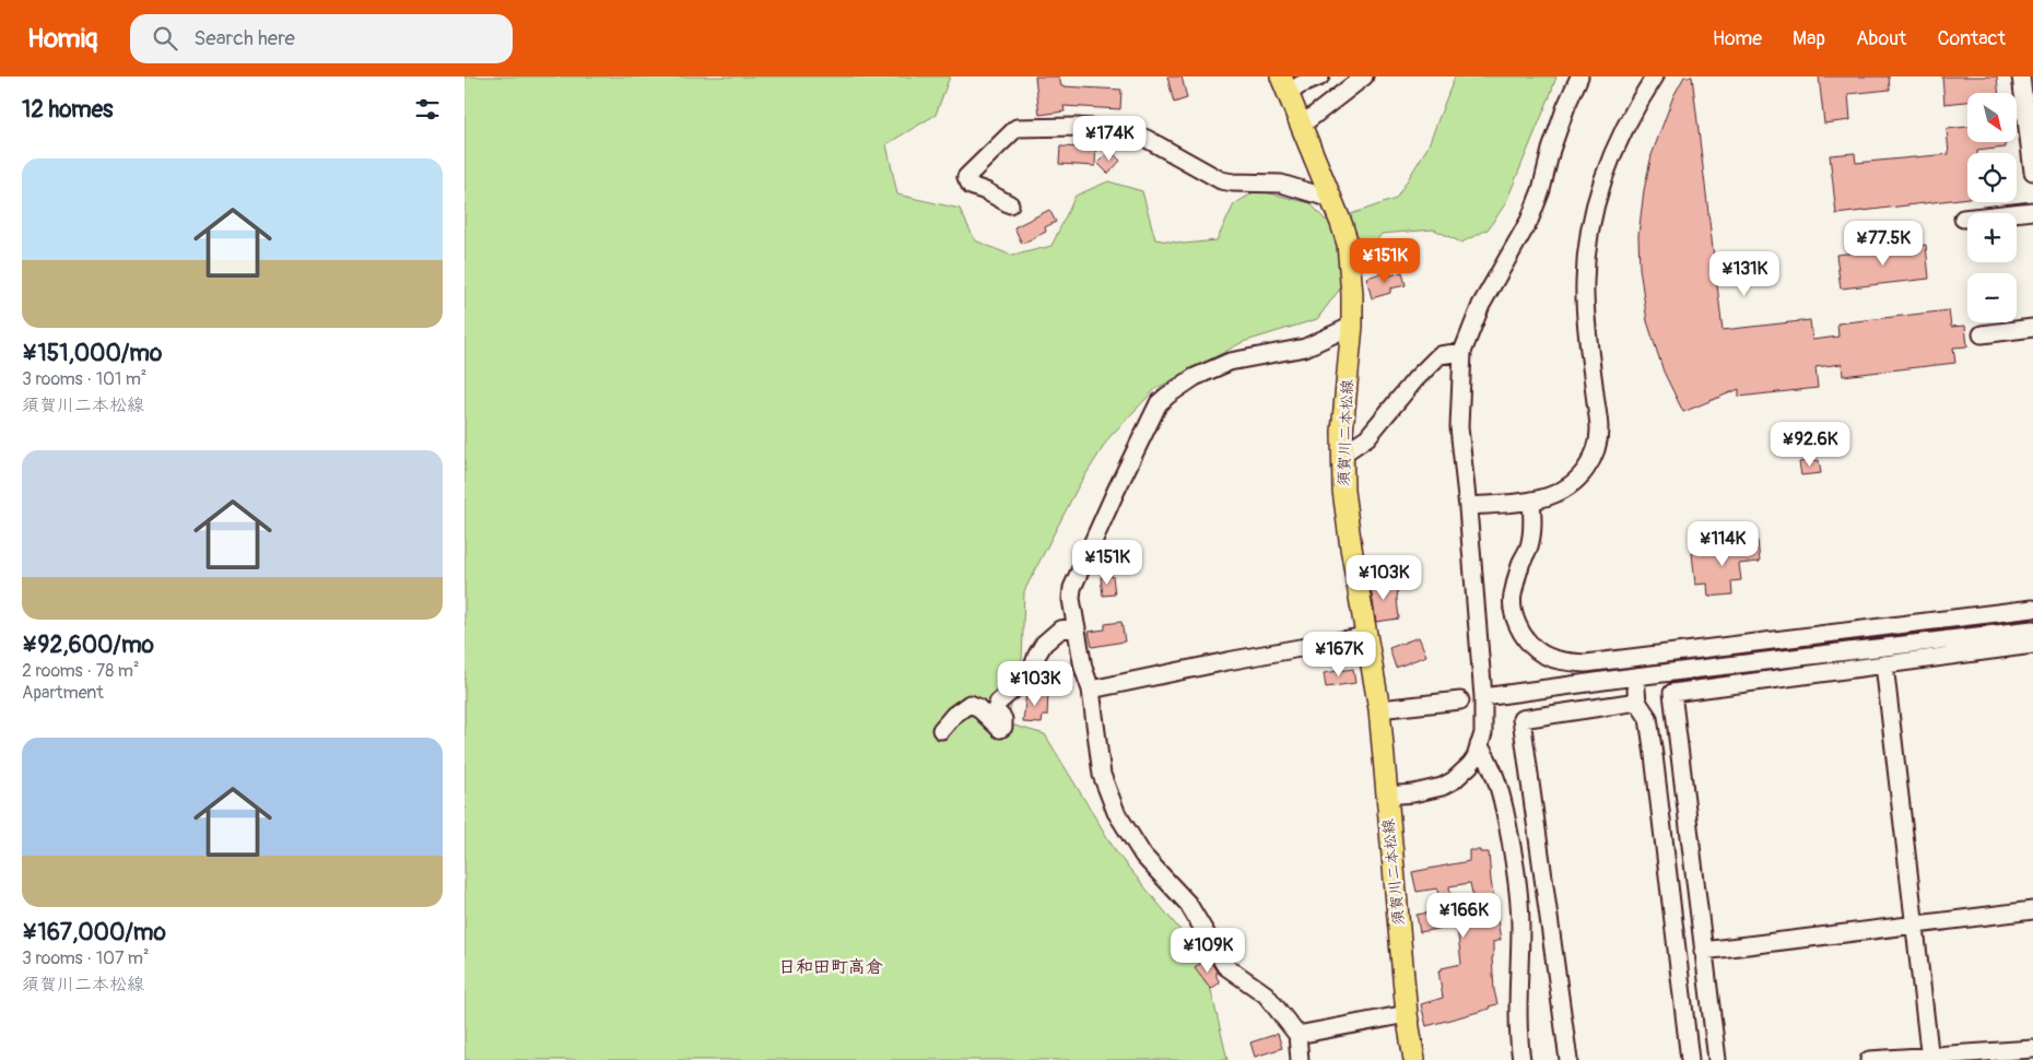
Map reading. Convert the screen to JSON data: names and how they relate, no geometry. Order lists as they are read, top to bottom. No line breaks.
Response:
{"streets":{"main road":["須賀川二本松線"]},"districts":["日和田町高倉"],"north":"bottom right","page":{"header":"Homiq","search":"Search here","nav":["Home","Map","About","Contact"],"heading":"12 homes","map_buttons":["+","−"],"price":["¥174K","¥77.5K","¥151K","¥131K","¥92.6K","¥114K","¥151K","¥103K","¥167K","¥103K","¥166K","¥109K"],"list":[{"name":"¥151,000/mo","note":"3 rooms · 101 m² · 須賀川二本松線"},{"name":"¥92,600/mo","note":"2 rooms · 78 m² · Apartment"},{"name":"¥167,000/mo","note":"3 rooms · 107 m² · 須賀川二本松線"}]}}
